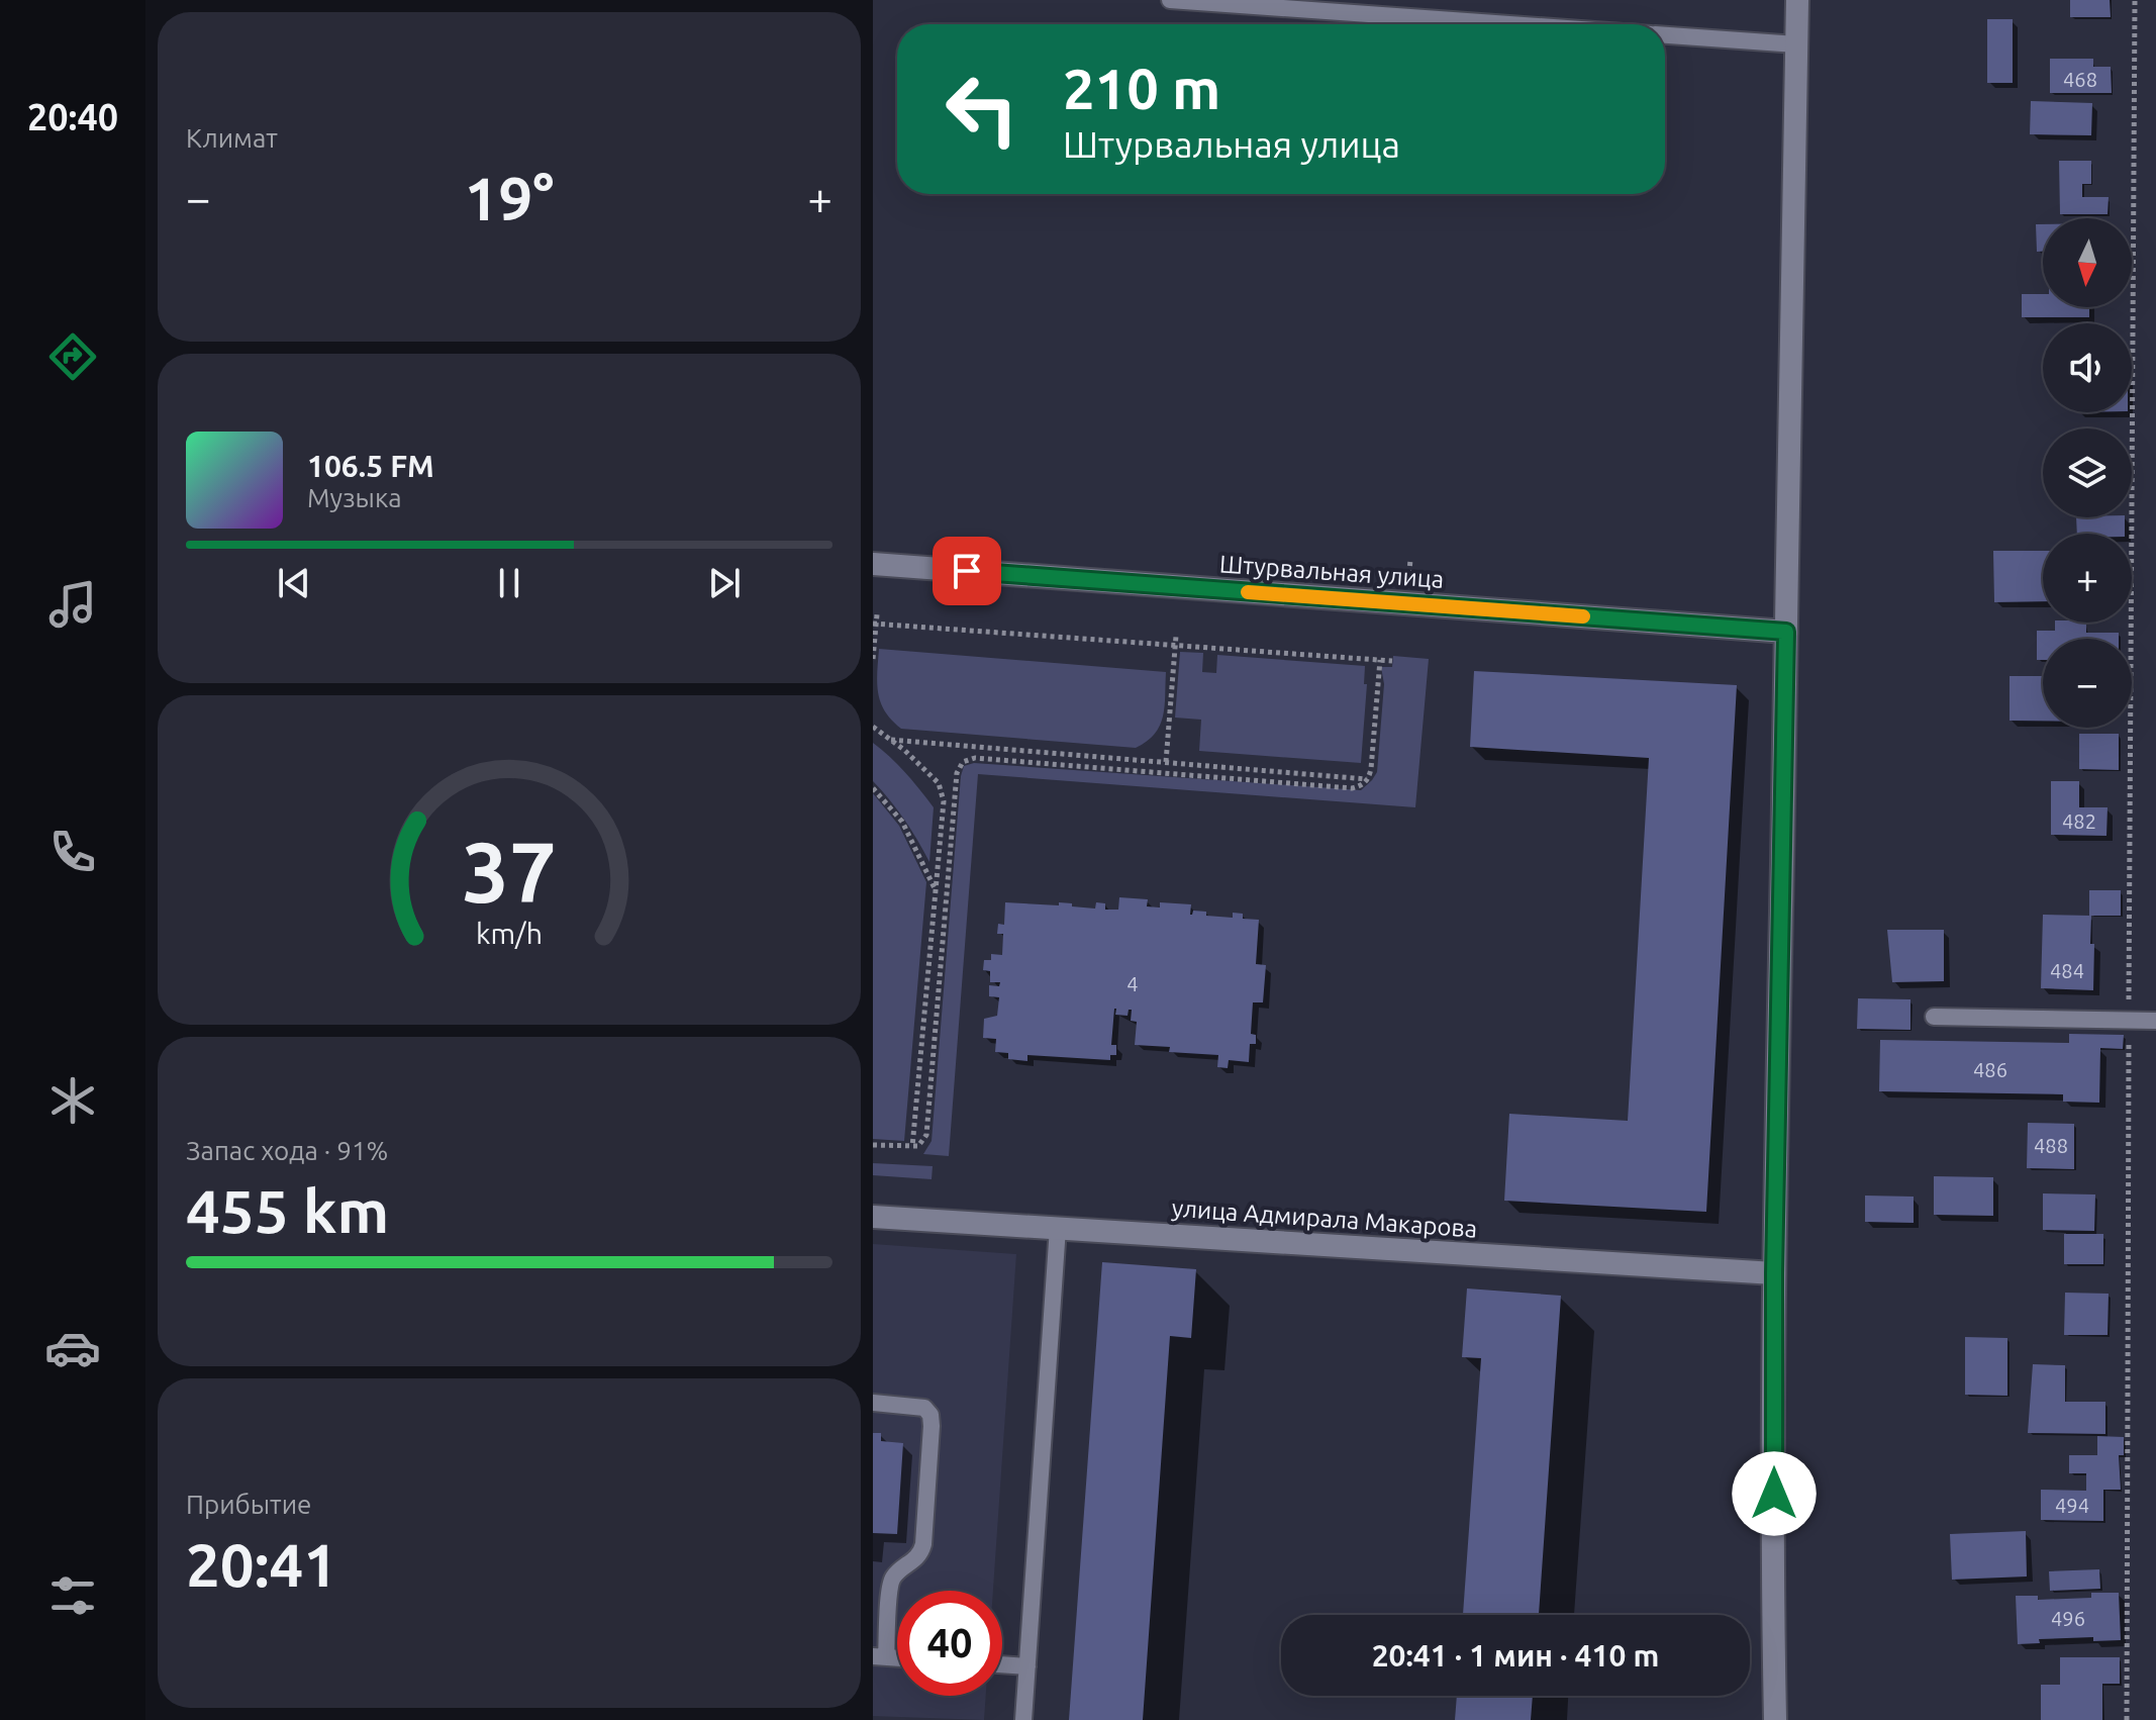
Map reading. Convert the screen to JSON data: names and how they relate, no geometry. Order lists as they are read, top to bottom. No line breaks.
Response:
{"streets":{"street":["Штурвальная улица","улица Адмирала Макарова"]},"house_numbers":["468","482","484","4","486","488","494","496"],"north":"bottom","page":{"tabs":"20:40","tile":["Климат",["Запас хода · 91%","455 km"],["Прибытие","20:41"]],"turn":["210 m","Штурвальная улица"],"heat":["−","19°","+"],"map_buttons":["+","−"],"song":["106.5 FM","Музыка"],"limit":"40","trip":"20:41 · 1 мин · 410 m","gauge":["37","km/h"]}}
